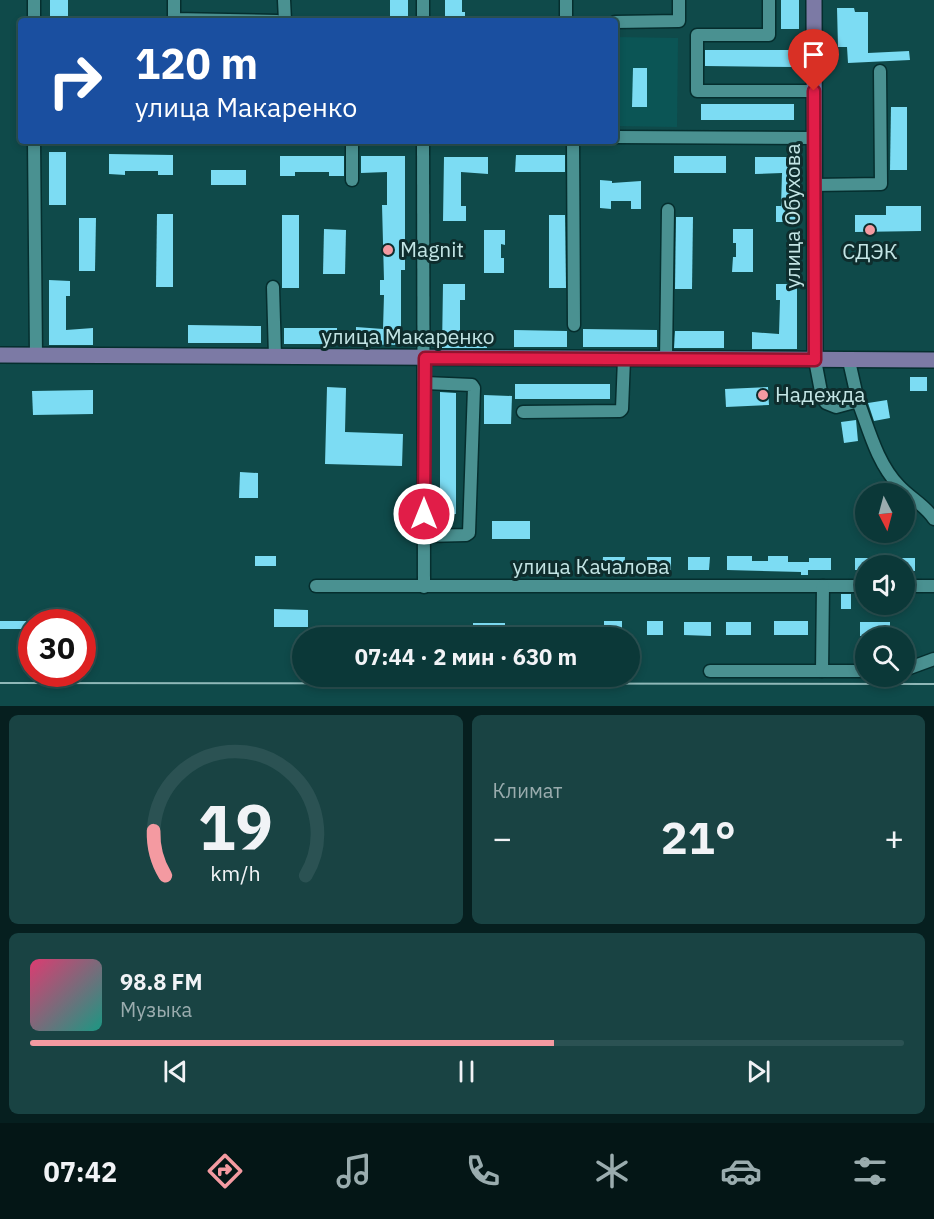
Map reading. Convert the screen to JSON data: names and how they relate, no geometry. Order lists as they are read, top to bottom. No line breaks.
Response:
{"streets":{"main road":["улица Обухова","улица Макаренко"],"street":["улица Качалова"]},"crossings":[["улица Обухова","улица Макаренко"]],"places":["СДЭК","Magnit","Надежда"],"north":"bottom","page":{"turn":["120 m","улица Макаренко"],"limit":"30","trip":"07:44 · 2 мин · 630 m","tile":"Климат","heat":["−","21°","+"],"song":["98.8 FM","Музыка"],"tabs":"07:42","gauge":["19","km/h"]}}
